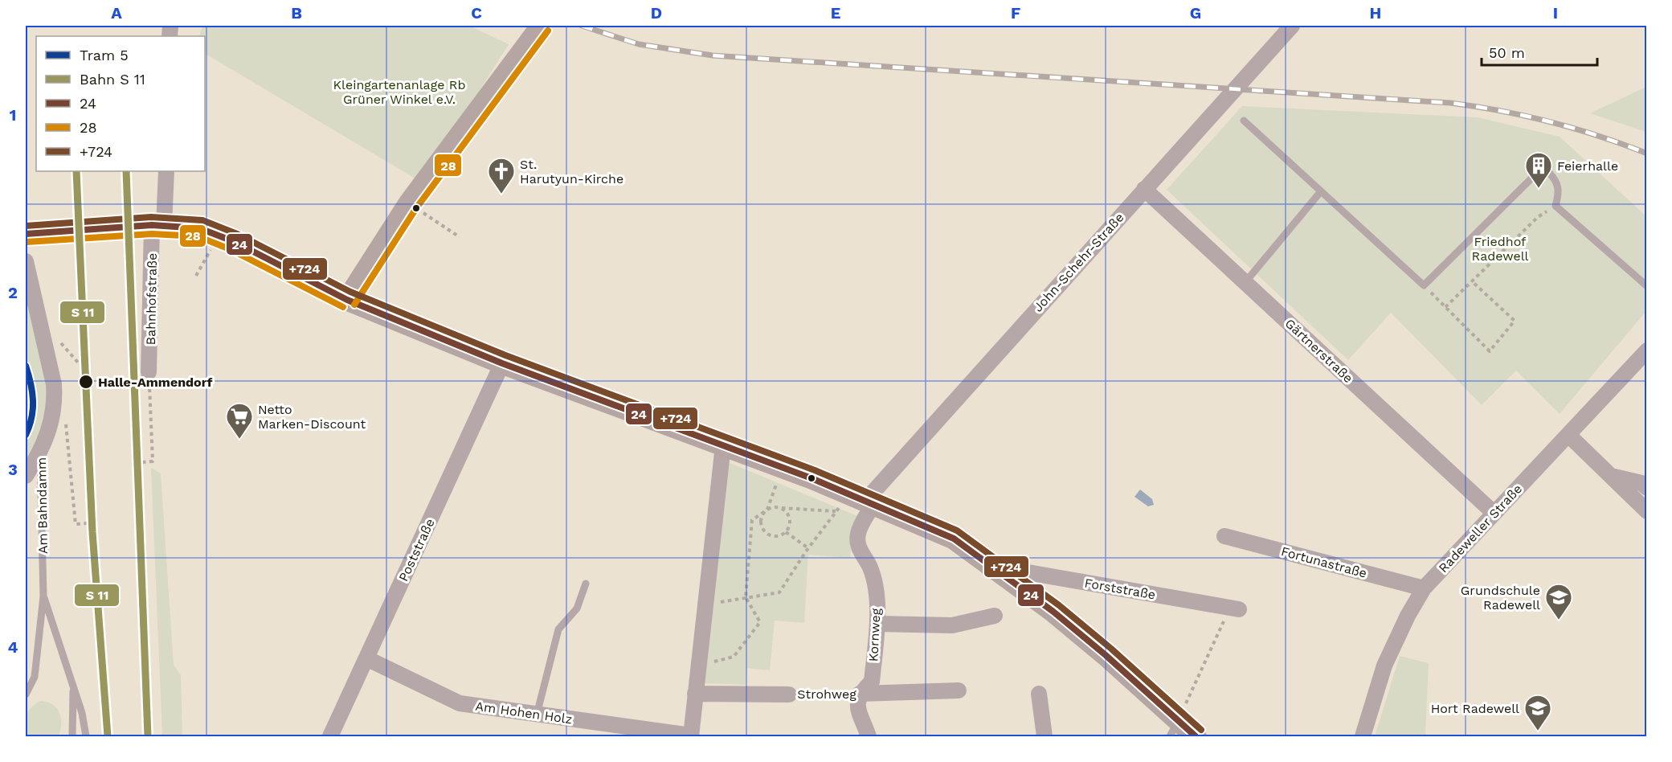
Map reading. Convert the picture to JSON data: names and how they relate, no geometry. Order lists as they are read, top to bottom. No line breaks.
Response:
{"streets":{"street":["John-Schehr-Straße","Bahnhofstraße","Gärtnerstraße","Am Bahndamm","Radeweller Straße","Poststraße","Fortunastraße","Forststraße","Kornweg","Strohweg","Am Hohen Holz"]},"crossings":[["John-Schehr-Straße","Gärtnerstraße"],["John-Schehr-Straße","Kornweg"],["Gärtnerstraße","Radeweller Straße"],["Radeweller Straße","Fortunastraße"],["Poststraße","Am Hohen Holz"],["Kornweg","Strohweg"],["Strohweg","Am Hohen Holz"]],"parks":["Kleingartenanlage Rb Grüner Winkel e.V.","Friedhof Radewell"],"places":{"building":["Feierhalle"],"church":["St. Harutyun-Kirche"],"other":["Halle-Ammendorf"],"supermarket":["Netto Marken-Discount"],"school or university":["Grundschule Radewell","Hort Radewell"]},"lines":["transit line 28","transit line +724","transit line 24","tram line 5"],"legend":["Tram 5","Bahn S 11","24","28","+724"],"scale_bar":"50 m","grid":{"columns":["A","B","C","D","E","F","G","H","I"],"rows":["1","2","3","4"]}}
